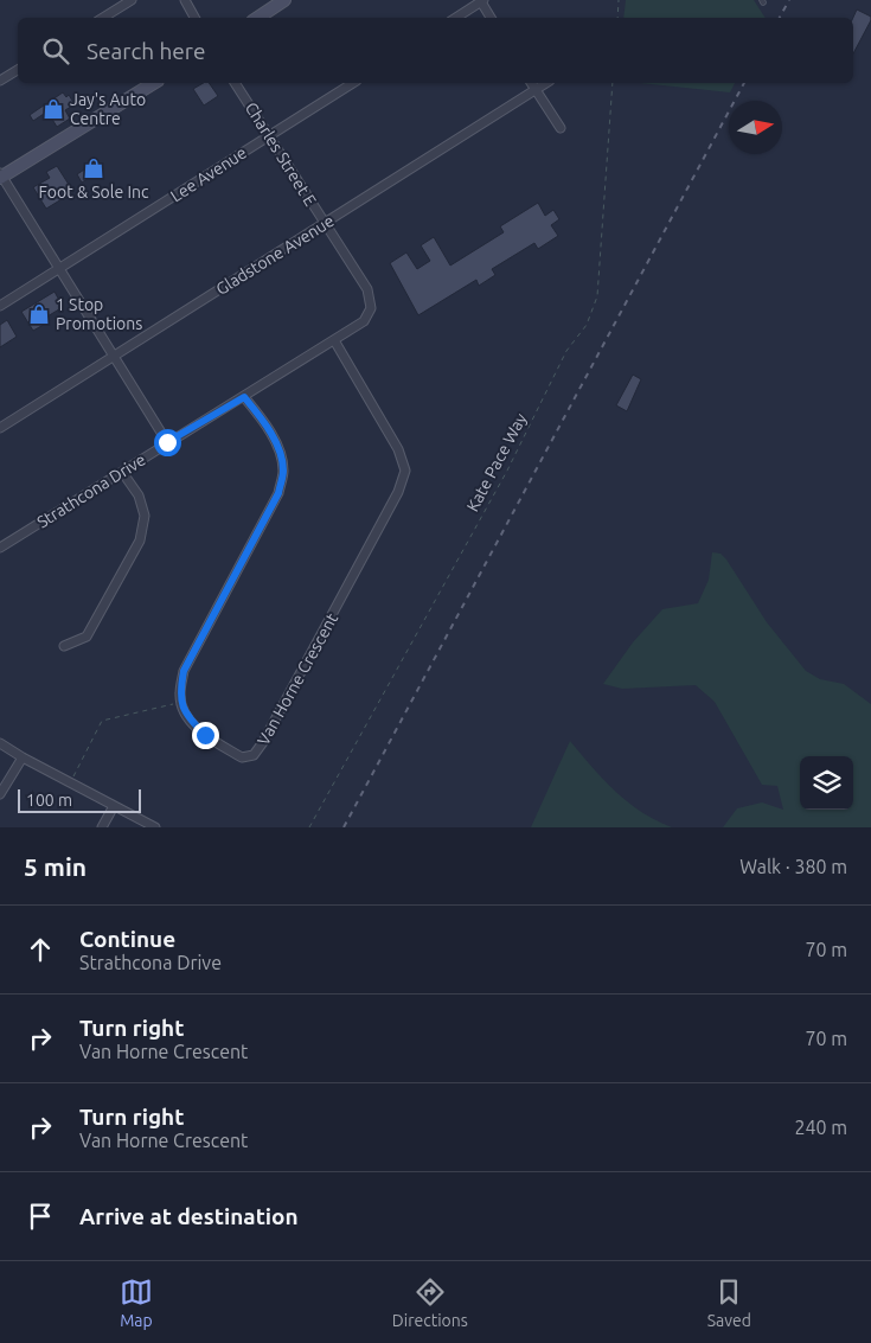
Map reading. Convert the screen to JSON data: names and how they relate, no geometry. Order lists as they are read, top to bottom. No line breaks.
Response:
{"streets":{"street":["Charles Street E","Lee Avenue","Gladstone Avenue","Strathcona Drive","Van Horne Crescent"],"path":["Kate Pace Way"]},"crossings":[["Charles Street E","Lee Avenue"],["Charles Street E","Gladstone Avenue"],["Charles Street E","Strathcona Drive"],["Charles Street E","Van Horne Crescent"],["Strathcona Drive","Van Horne Crescent"]],"places":{"shop":["Jay's Auto Centre","Foot & Sole Inc","1 Stop Promotions"]},"scale_bar":"100 m","north":"right","page":{"search":"Search here","scale":"100 m","heading":["5 min","Walk · 380 m"],"list":[["Continue","Strathcona Drive","70 m"],["Turn right","Van Horne Crescent","70 m"],["Turn right","Van Horne Crescent","240 m"],"Arrive at destination"],"nav":["Map","Directions","Saved"]}}
